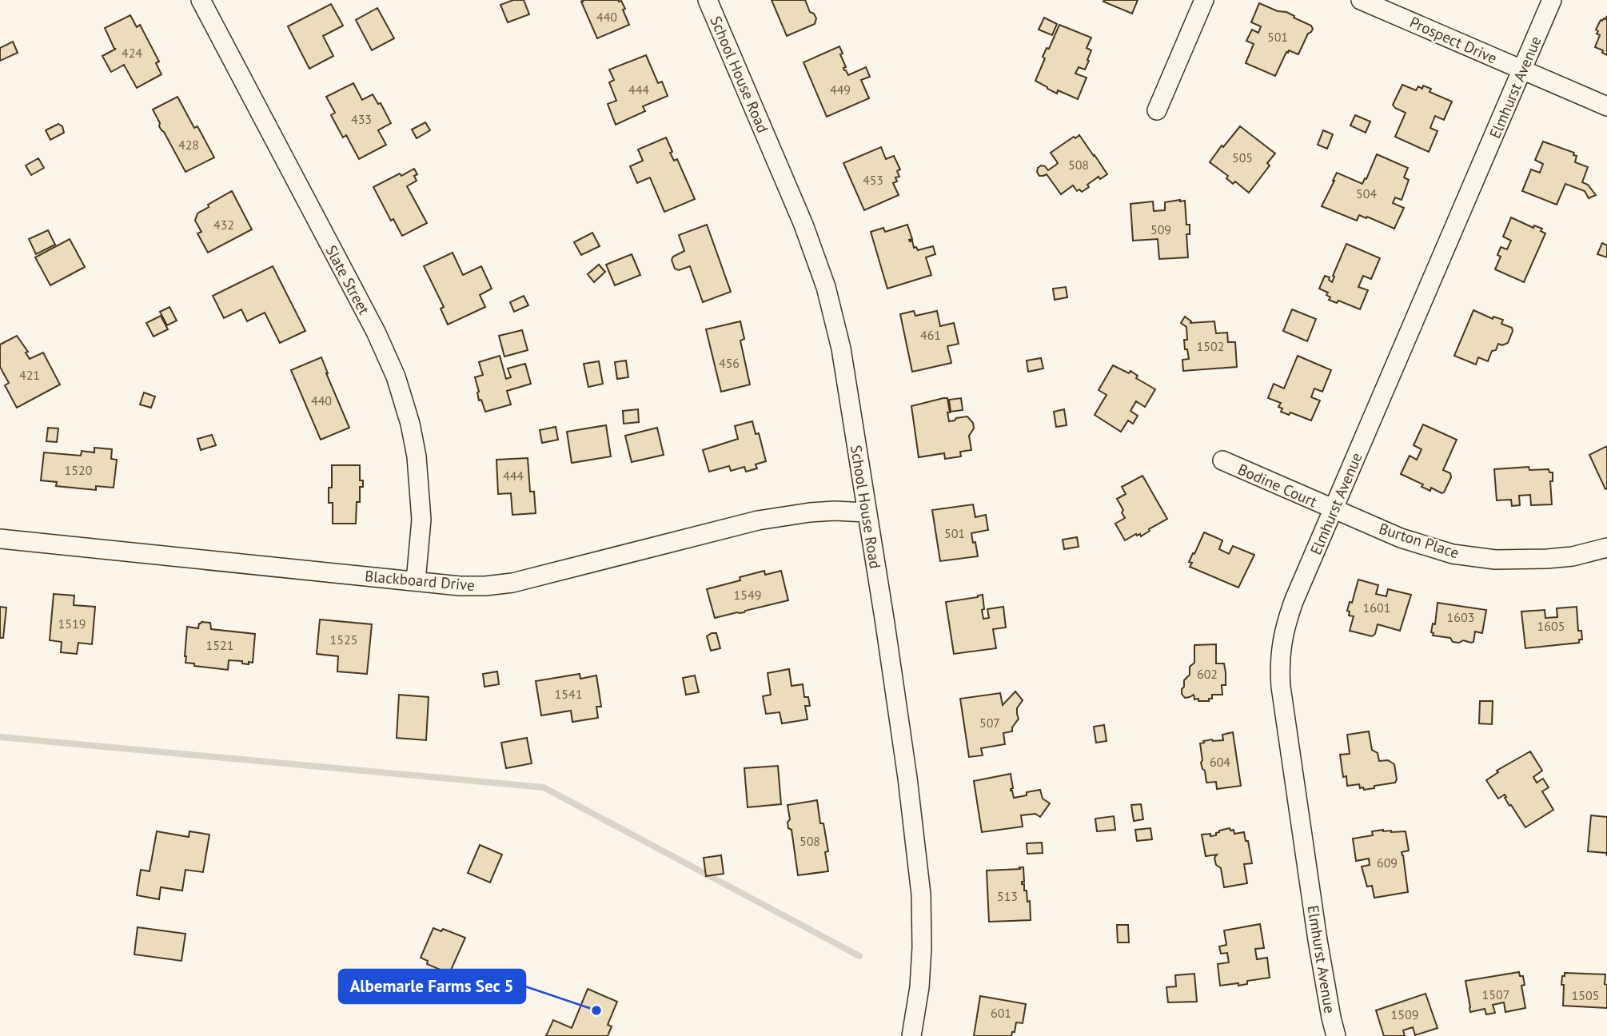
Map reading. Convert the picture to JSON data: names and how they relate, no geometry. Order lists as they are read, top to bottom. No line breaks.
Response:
{"streets":{"street":["Prospect Drive","School House Road","Elmhurst Avenue","Slate Street","Bodine Court","Burton Place","Blackboard Drive"]},"crossings":[["Prospect Drive","Elmhurst Avenue"],["School House Road","Blackboard Drive"],["Elmhurst Avenue","Bodine Court"],["Elmhurst Avenue","Burton Place"],["Slate Street","Blackboard Drive"],["Bodine Court","Burton Place"]],"places":["Albemarle Farms Sec 5"],"house_numbers":["440","501","424","444","449","433","428","505","508","453","504","432","509","461","1502","456","421","440","1520","444","501","1549","1601","1603","1519","1605","1525","1521","602","1541","507","604","508","609","513","1507","1505","601","1509"]}
